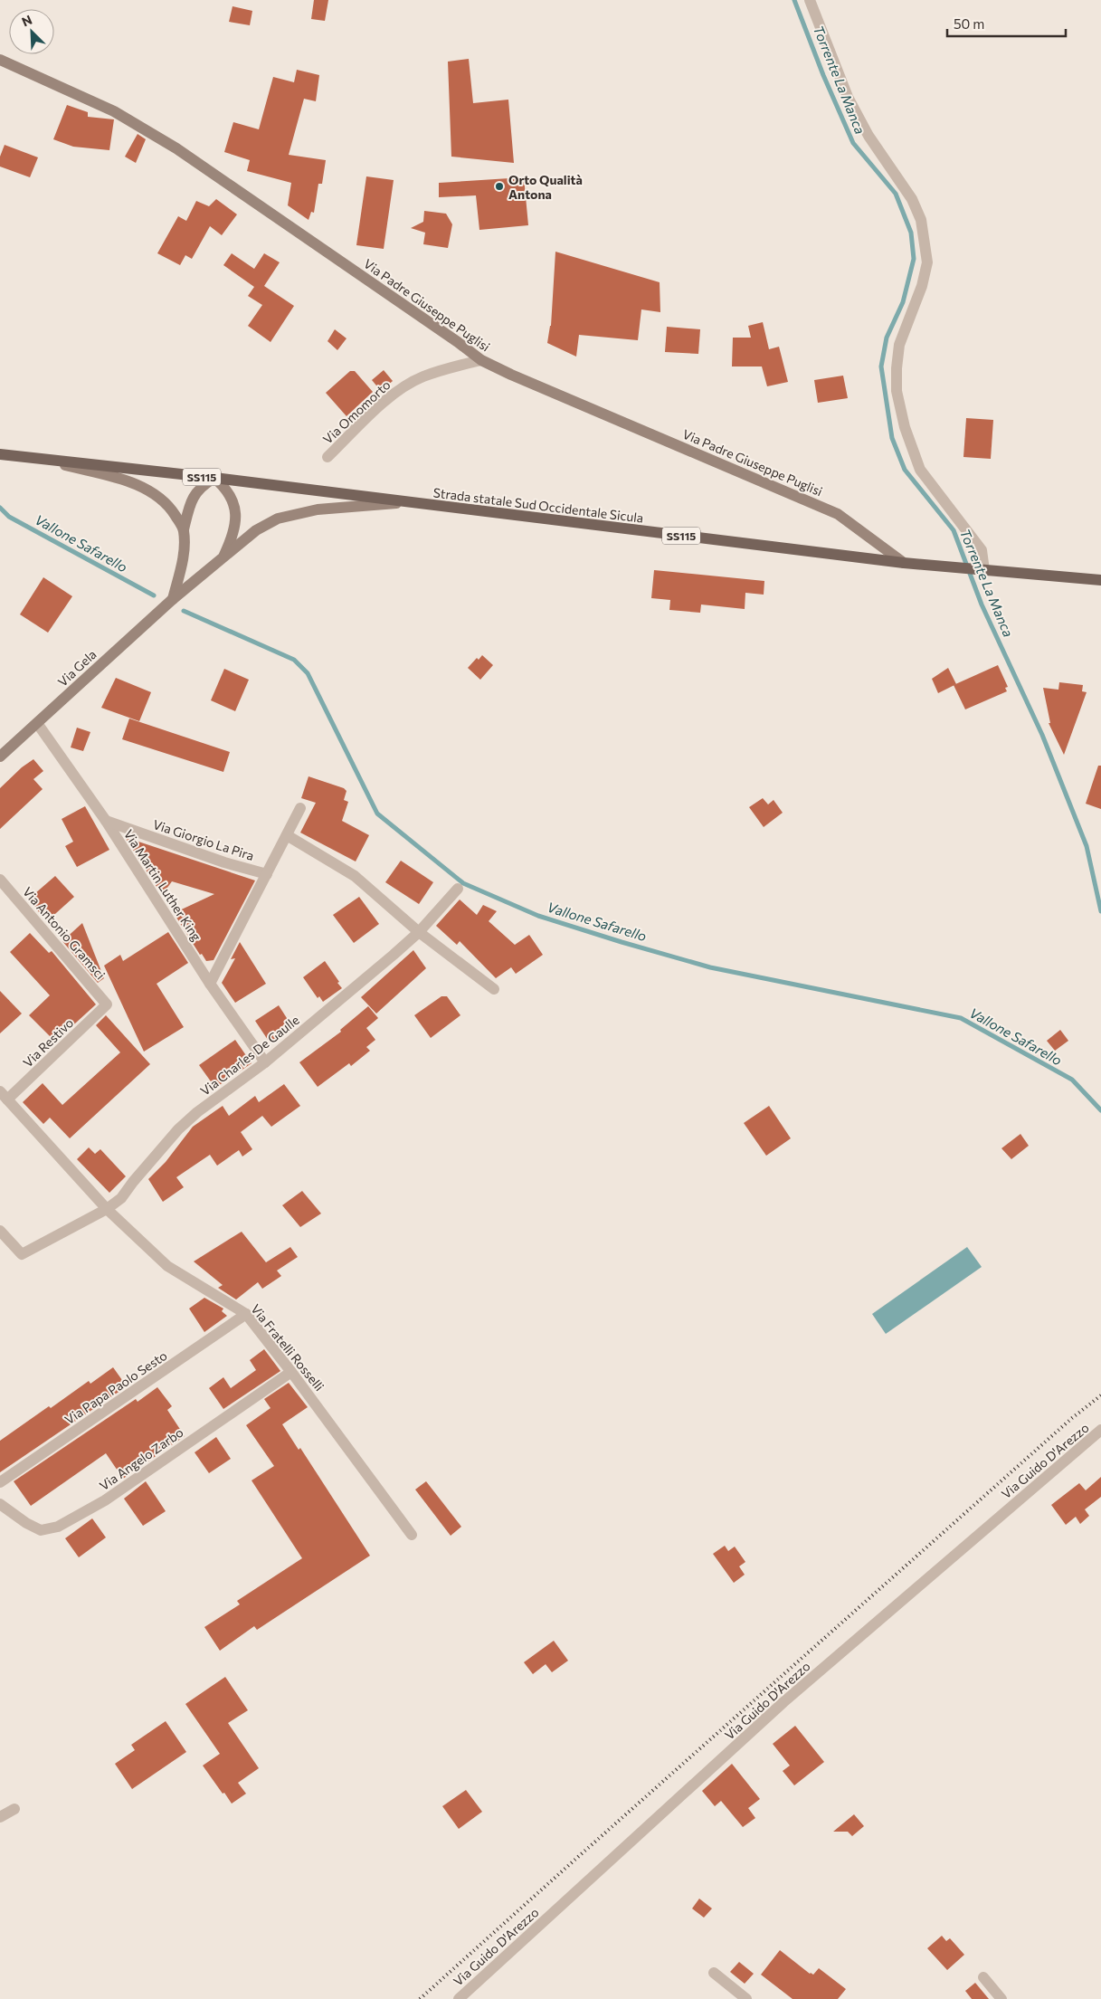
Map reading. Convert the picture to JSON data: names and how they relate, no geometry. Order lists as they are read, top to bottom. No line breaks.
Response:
{"streets":{"main road":["Via Padre Giuseppe Puglisi","SS115","Strada statale Sud Occidentale Sicula","Via Gela"],"street":["Via Omomorto","Via Giorgio La Pira","Via Martin Luther King","Via Antonio Gramsci","Via Restivo","Via Charles De Gaulle","Via Fratelli Rosselli","Via Papa Paolo Sesto","Via Angelo Zarbo","Via Guido D'Arezzo"]},"crossings":[["Via Padre Giuseppe Puglisi","Via Omomorto"],["Via Padre Giuseppe Puglisi","Strada statale Sud Occidentale Sicula"],["Strada statale Sud Occidentale Sicula","Via Gela"],["Via Gela","Via Martin Luther King"],["Via Giorgio La Pira","Via Martin Luther King"],["Via Martin Luther King","Via Charles De Gaulle"],["Via Antonio Gramsci","Via Restivo"],["Via Restivo","Via Fratelli Rosselli"],["Via Charles De Gaulle","Via Fratelli Rosselli"],["Via Fratelli Rosselli","Via Papa Paolo Sesto"],["Via Fratelli Rosselli","Via Angelo Zarbo"]],"water":["Torrente La Manca","Vallone Safarello"],"places":["Orto Qualità Antona"],"scale_bar":"50 m","north":"top left"}
